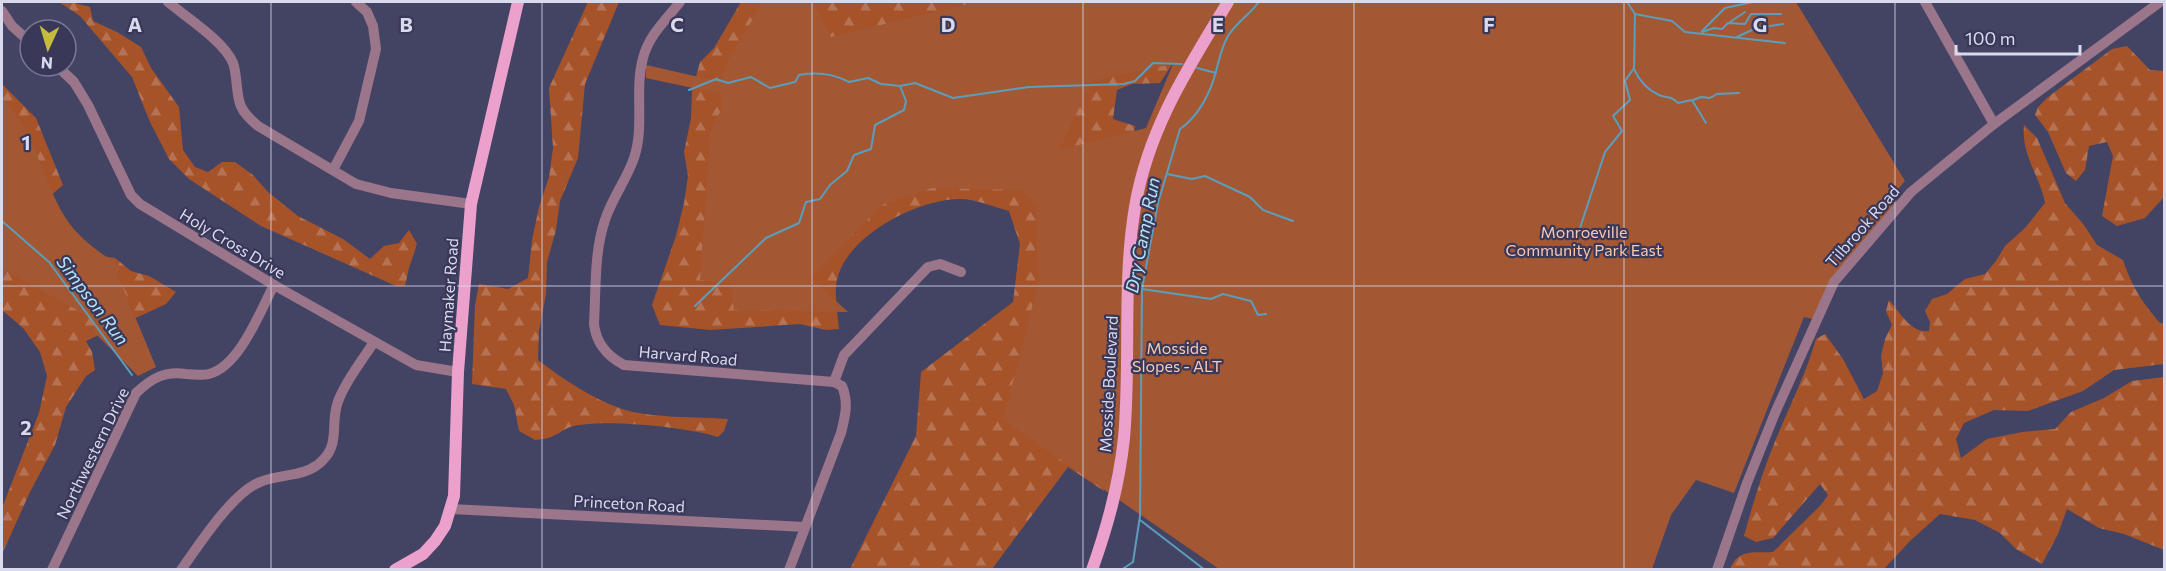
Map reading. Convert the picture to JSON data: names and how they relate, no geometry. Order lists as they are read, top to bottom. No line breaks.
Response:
{"streets":{"main road":["Haymaker Road","Mosside Boulevard"],"street":["Tilbrook Road","Holy Cross Drive","Harvard Road","Northwestern Drive","Princeton Road"]},"crossings":[["Holy Cross Drive","Haymaker Road"],["Holy Cross Drive","Northwestern Drive"],["Haymaker Road","Princeton Road"]],"water":["Dry Camp Run","Simpson Run"],"parks":["Monroeville Community Park East","Mosside Slopes - ALT"],"scale_bar":"100 m","north":"bottom","grid":{"columns":["A","B","C","D","E","F","G"],"rows":["1","2"]}}
